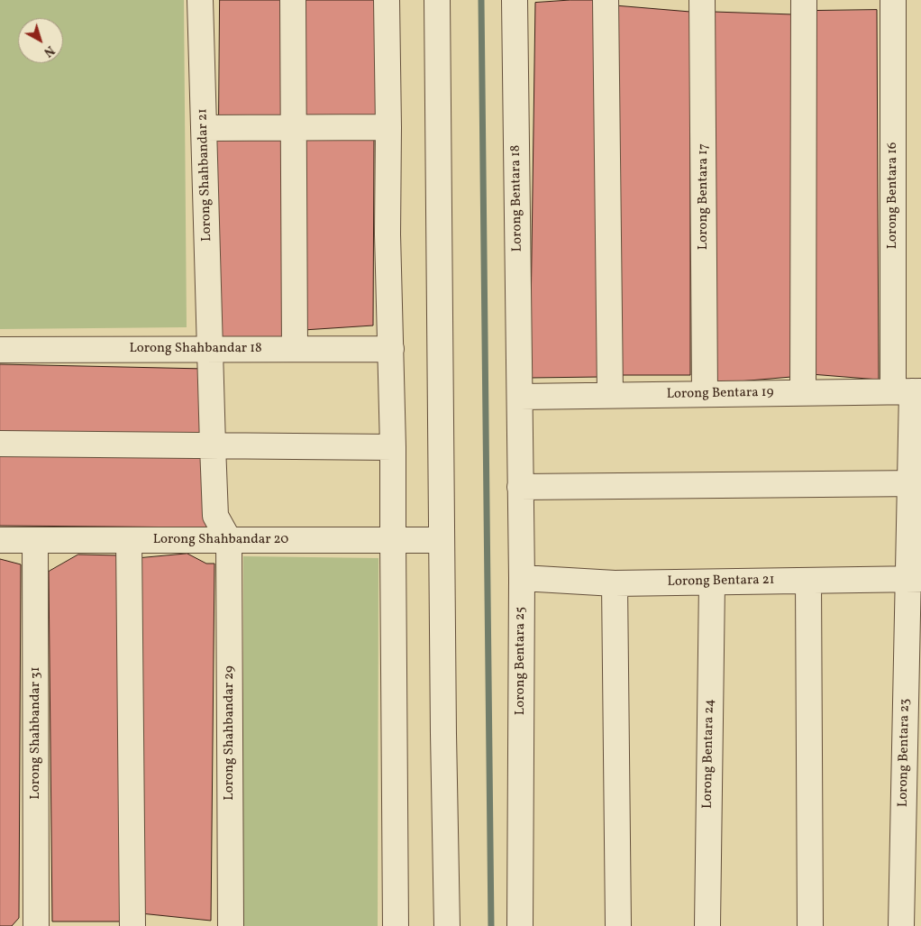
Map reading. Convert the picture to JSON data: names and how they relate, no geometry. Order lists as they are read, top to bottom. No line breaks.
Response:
{"streets":{"street":["Lorong Shahbandar 21","Lorong Bentara 16","Lorong Bentara 17","Lorong Bentara 18","Lorong Shahbandar 18","Lorong Bentara 19","Lorong Shahbandar 20","Lorong Bentara 21","Lorong Bentara 25","Lorong Shahbandar 31","Lorong Shahbandar 29","Lorong Bentara 23","Lorong Bentara 24"]},"crossings":[["Lorong Shahbandar 21","Lorong Shahbandar 18"],["Lorong Shahbandar 21","Lorong Shahbandar 20"],["Lorong Shahbandar 21","Lorong Shahbandar 29"],["Lorong Bentara 16","Lorong Bentara 19"],["Lorong Bentara 16","Lorong Bentara 23"],["Lorong Bentara 17","Lorong Bentara 19"],["Lorong Bentara 18","Lorong Bentara 19"],["Lorong Bentara 18","Lorong Bentara 25"],["Lorong Bentara 19","Lorong Bentara 25"],["Lorong Shahbandar 20","Lorong Shahbandar 31"],["Lorong Shahbandar 20","Lorong Shahbandar 29"],["Lorong Bentara 21","Lorong Bentara 25"],["Lorong Bentara 21","Lorong Bentara 23"],["Lorong Bentara 21","Lorong Bentara 24"]],"north":"bottom right"}
